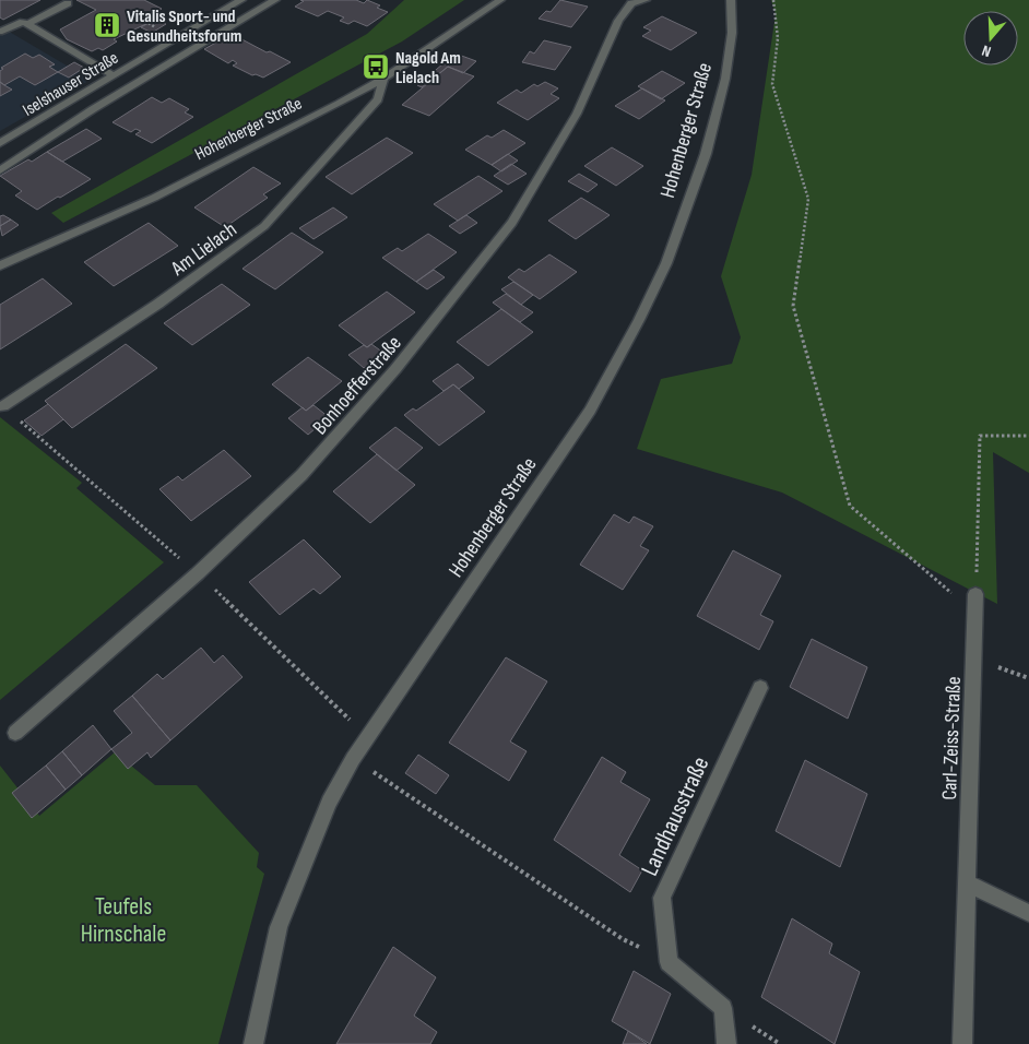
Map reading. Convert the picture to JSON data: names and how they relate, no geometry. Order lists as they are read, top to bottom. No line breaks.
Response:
{"streets":{"street":["Iselshauser Straße","Hohenberger Straße","Am Lielach","Bonhoefferstraße","Carl-Zeiss-Straße","Landhausstraße"]},"crossings":[["Hohenberger Straße","Am Lielach"]],"parks":["Teufels Hirnschale"],"places":{"building":["Vitalis Sport- und Gesundheitsforum"],"bus stop":["Nagold Am Lielach"]},"north":"bottom"}
